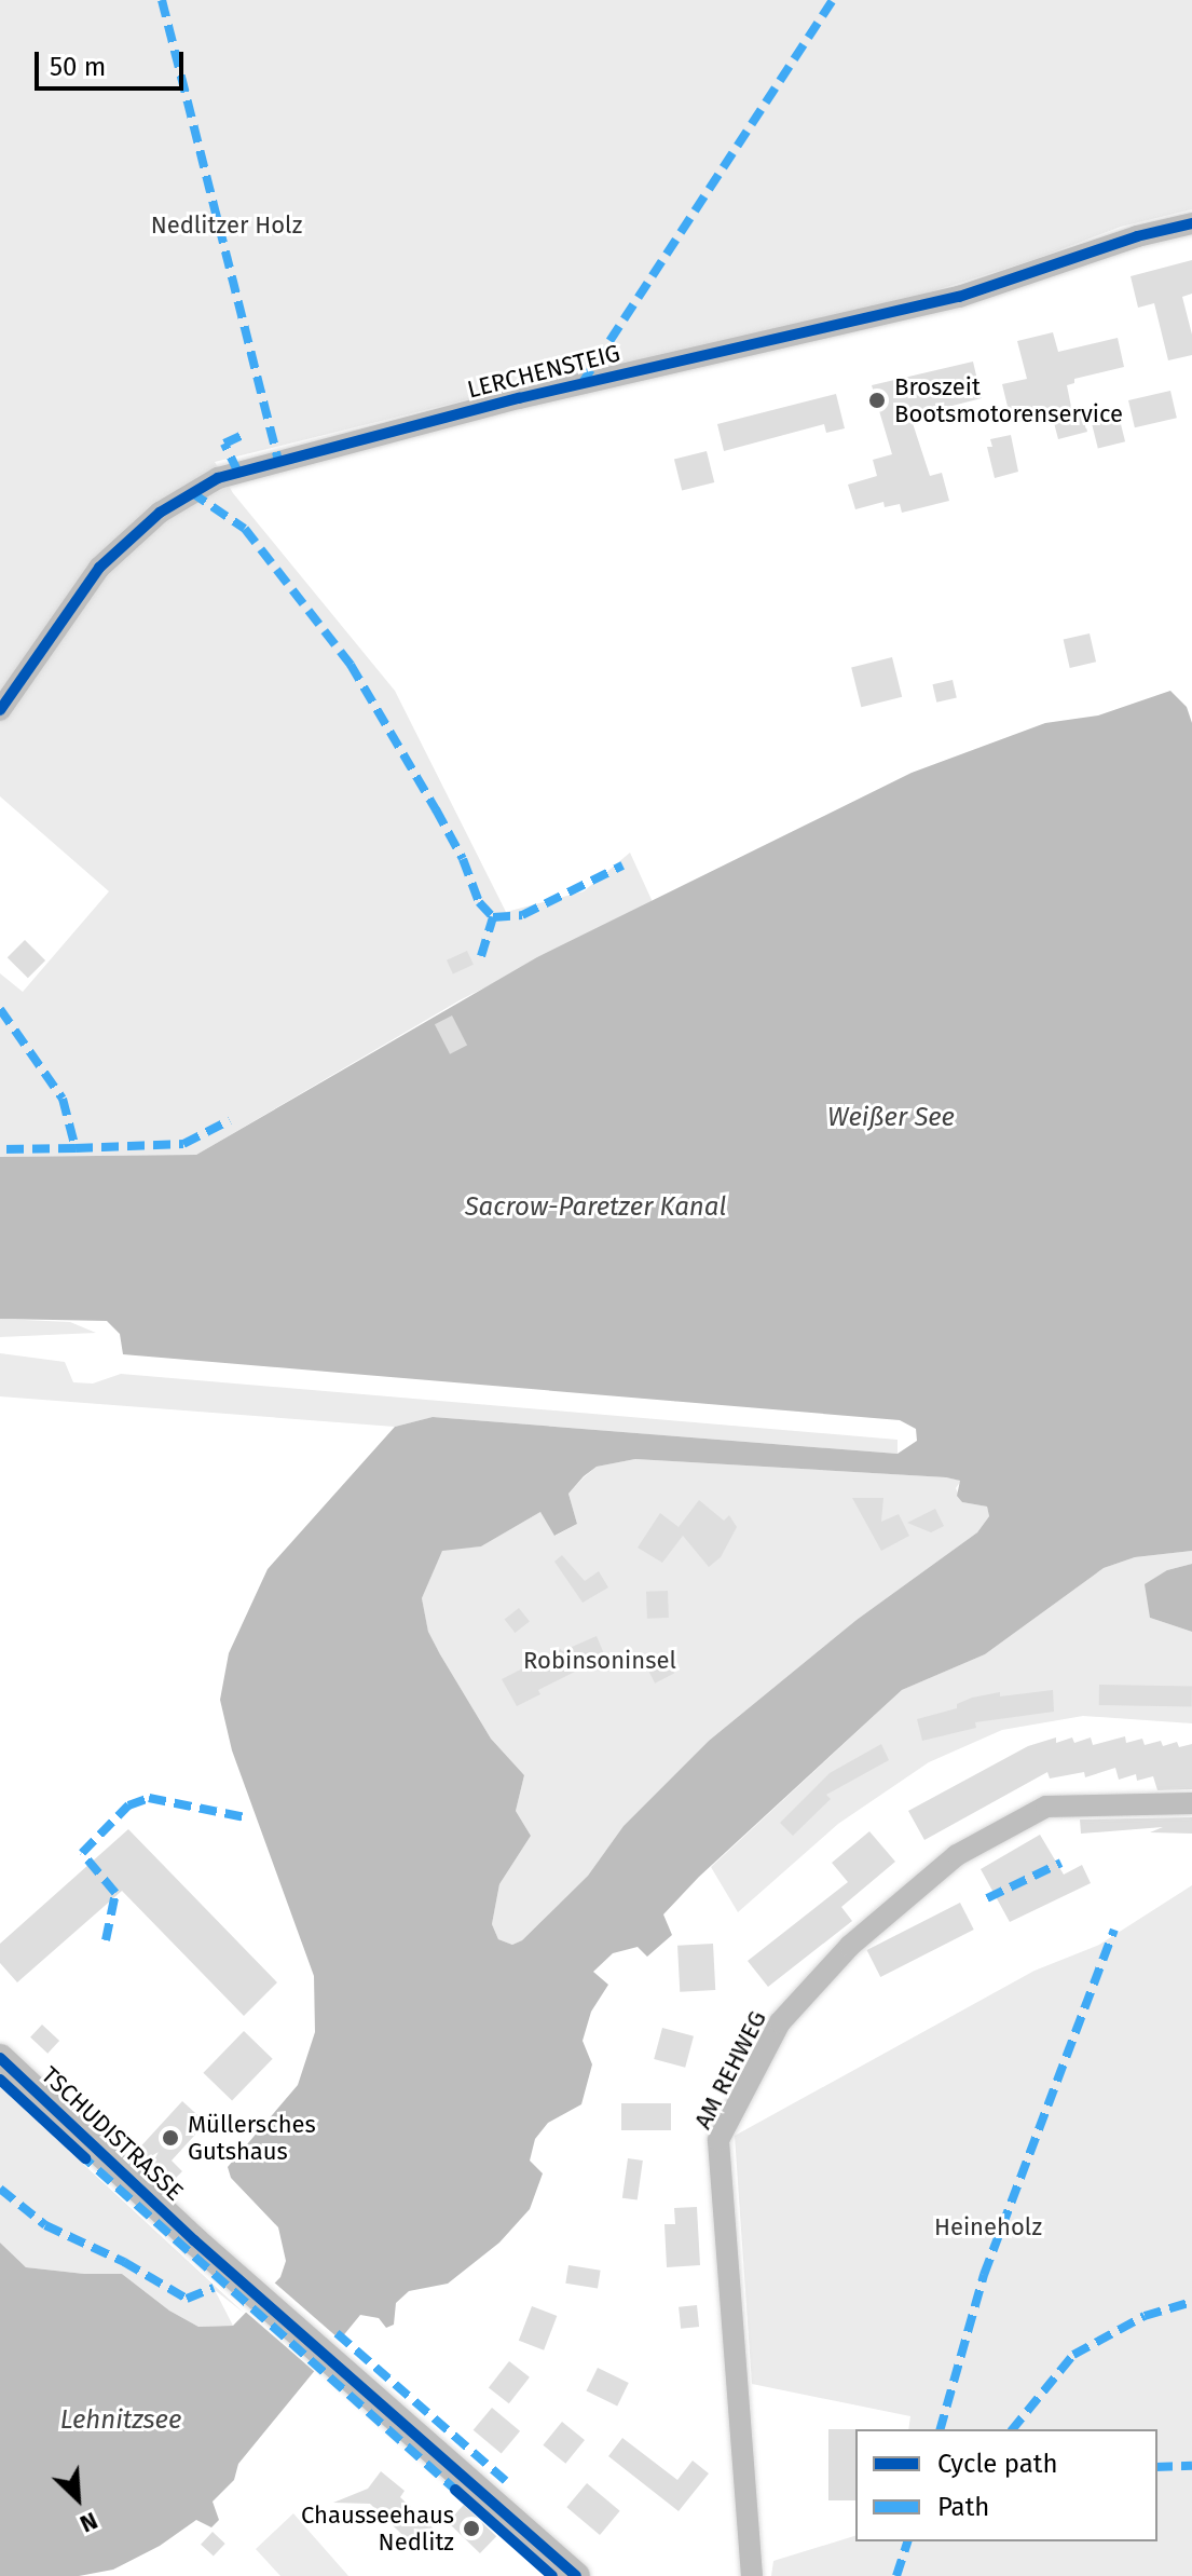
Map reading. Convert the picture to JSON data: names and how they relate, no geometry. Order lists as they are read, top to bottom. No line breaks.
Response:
{"streets":{"main road":["TSCHUDISTRASSE"],"street":["LERCHENSTEIG","AM REHWEG"]},"water":["Weißer See","Sacrow-Paretzer Kanal","Lehnitzsee"],"parks":["Nedlitzer Holz","Robinsoninsel","Heineholz"],"places":["Broszeit Bootsmotorenservice","Müllersches Gutshaus","Chausseehaus Nedlitz"],"legend":["Cycle path","Path"],"scale_bar":"50 m","north":"bottom right"}
